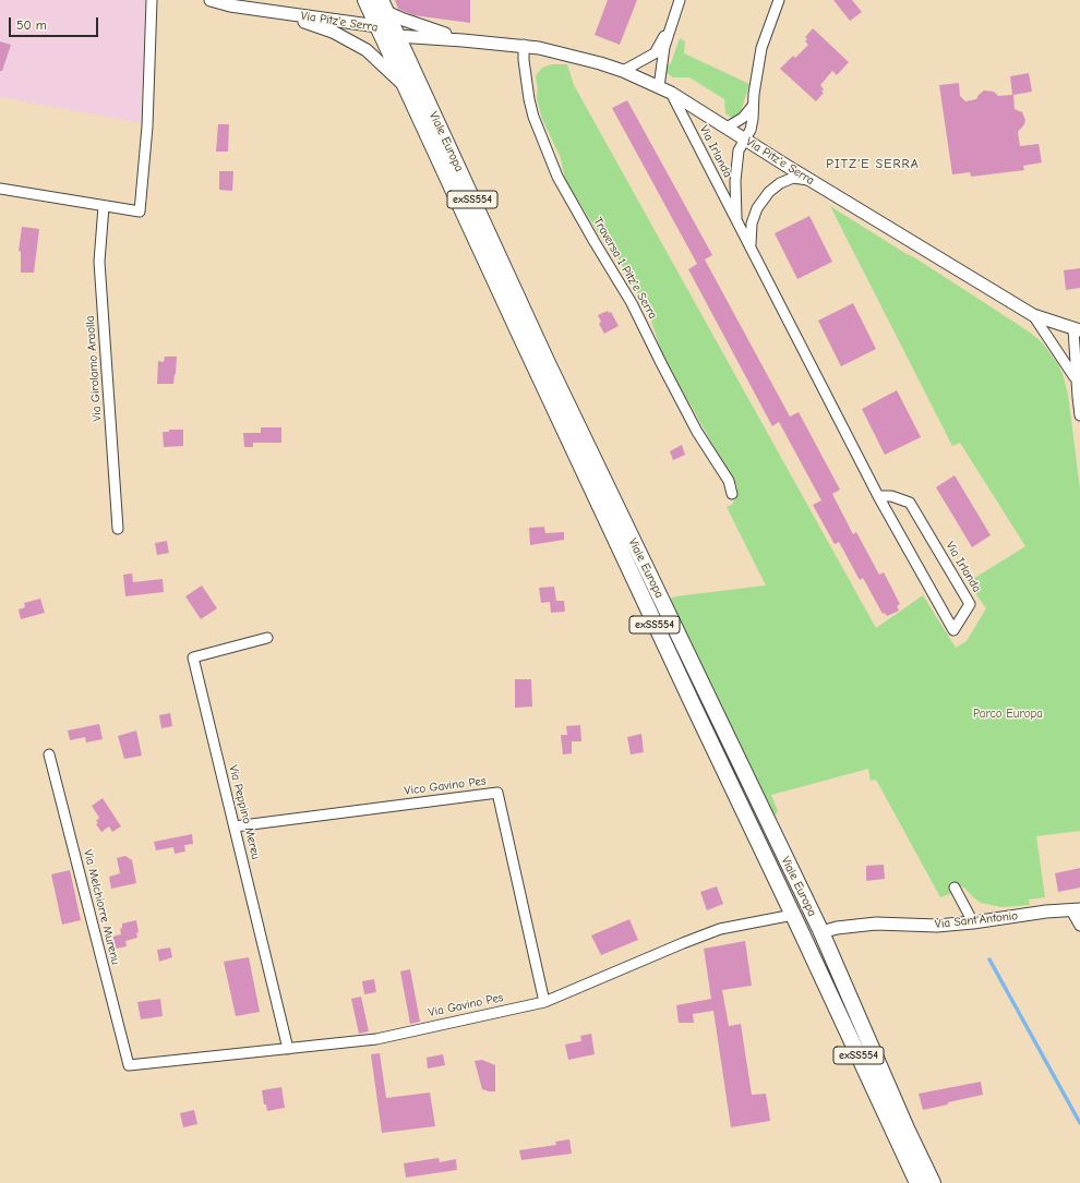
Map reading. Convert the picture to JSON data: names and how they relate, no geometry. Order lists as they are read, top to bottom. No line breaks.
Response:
{"streets":{"main road":["Viale Europa","exSS554"],"street":["Via Pitz'e Serra","Via Irlanda","Traversa 1 Pitz'e Serra","Via Girolamo Araolla","Vico Gavino Pes","Via Peppino Mereu","Via Melchiorre Murenu","Via Sant'Antonio","Via Gavino Pes"]},"crossings":[["Via Pitz'e Serra","Viale Europa"],["Via Pitz'e Serra","Via Irlanda"],["Via Pitz'e Serra","Traversa 1 Pitz'e Serra"],["Viale Europa","Via Sant'Antonio"],["Viale Europa","Via Gavino Pes"],["Vico Gavino Pes","Via Peppino Mereu"],["Vico Gavino Pes","Via Gavino Pes"],["Via Peppino Mereu","Via Gavino Pes"],["Via Melchiorre Murenu","Via Gavino Pes"]],"districts":["PITZ'E SERRA"],"parks":["Parco Europa"],"scale_bar":"50 m"}
